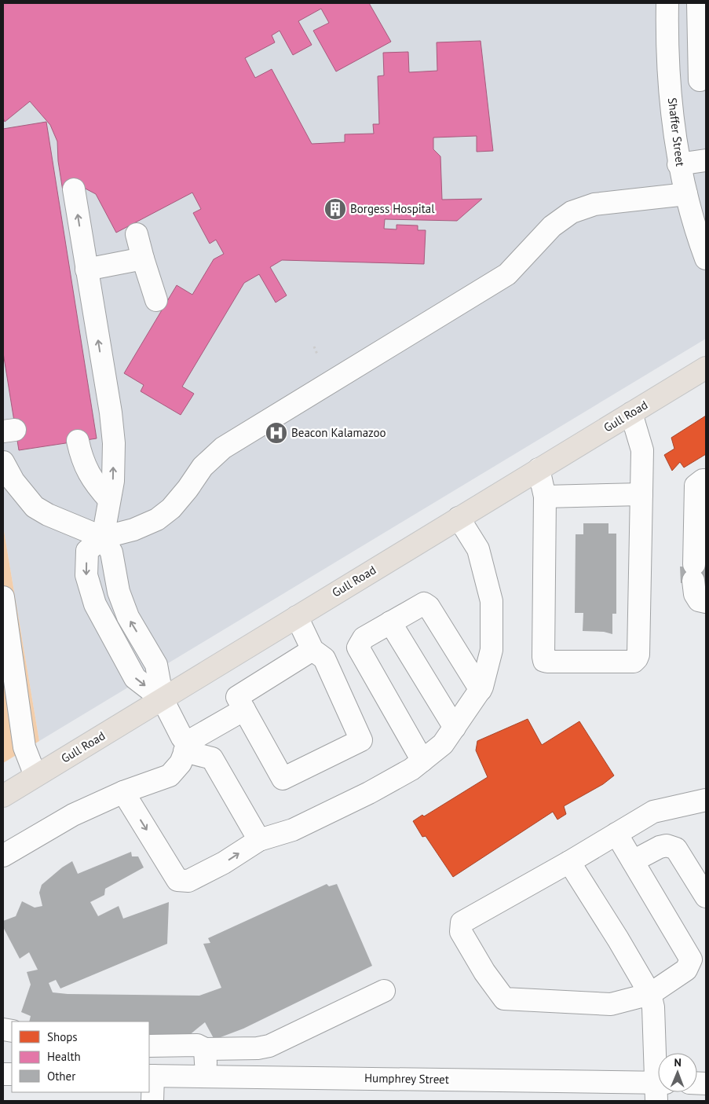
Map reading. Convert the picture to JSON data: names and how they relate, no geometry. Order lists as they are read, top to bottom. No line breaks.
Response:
{"streets":{"main road":["Gull Road"],"street":["Shaffer Street","Humphrey Street"]},"places":{"building":["Borgess Hospital"],"hospital":["Beacon Kalamazoo"]},"legend":["Shops","Health","Other"],"north":"top"}
